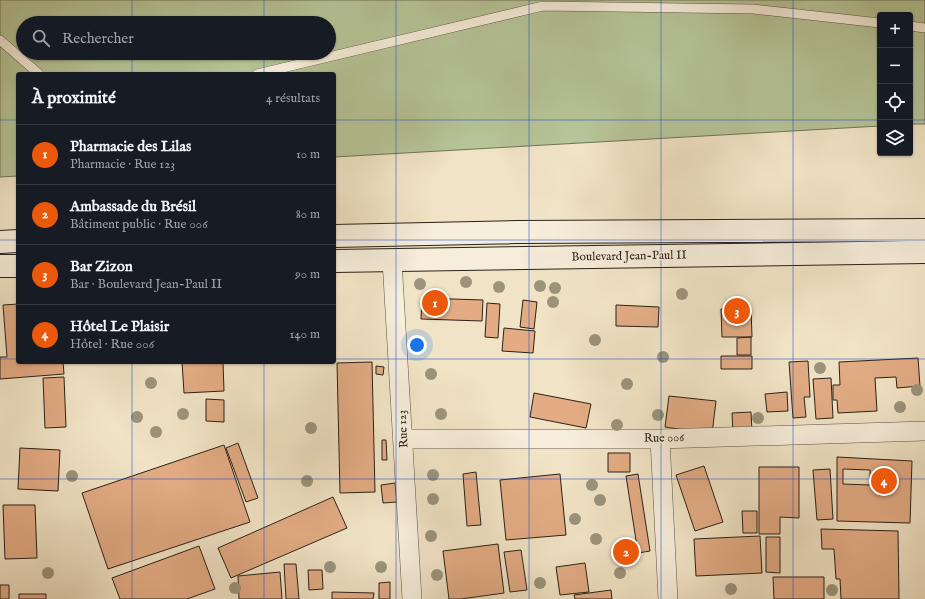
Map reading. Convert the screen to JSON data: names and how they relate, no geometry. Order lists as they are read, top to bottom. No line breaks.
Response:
{"streets":{"main road":["Boulevard Jean-Paul II"],"street":["Rue 123","Rue 006"]},"crossings":[["Boulevard Jean-Paul II","Rue 123"],["Rue 123","Rue 006"]],"page":{"map_buttons":["+","−"],"search":"Rechercher","heading":["À proximité","4 résultats"],"list":[{"mark":"1","name":"Pharmacie des Lilas","note":"Pharmacie · Rue 123","value":"10 m"},{"mark":"2","name":"Ambassade du Brésil","note":"Bâtiment public · Rue 006","value":"80 m"},{"mark":"3","name":"Bar Zizon","note":"Bar · Boulevard Jean-Paul II","value":"90 m"},{"mark":"4","name":"Hôtel Le Plaisir","note":"Hôtel · Rue 006","value":"140 m"}],"pins":["1","3","4","2"]}}
